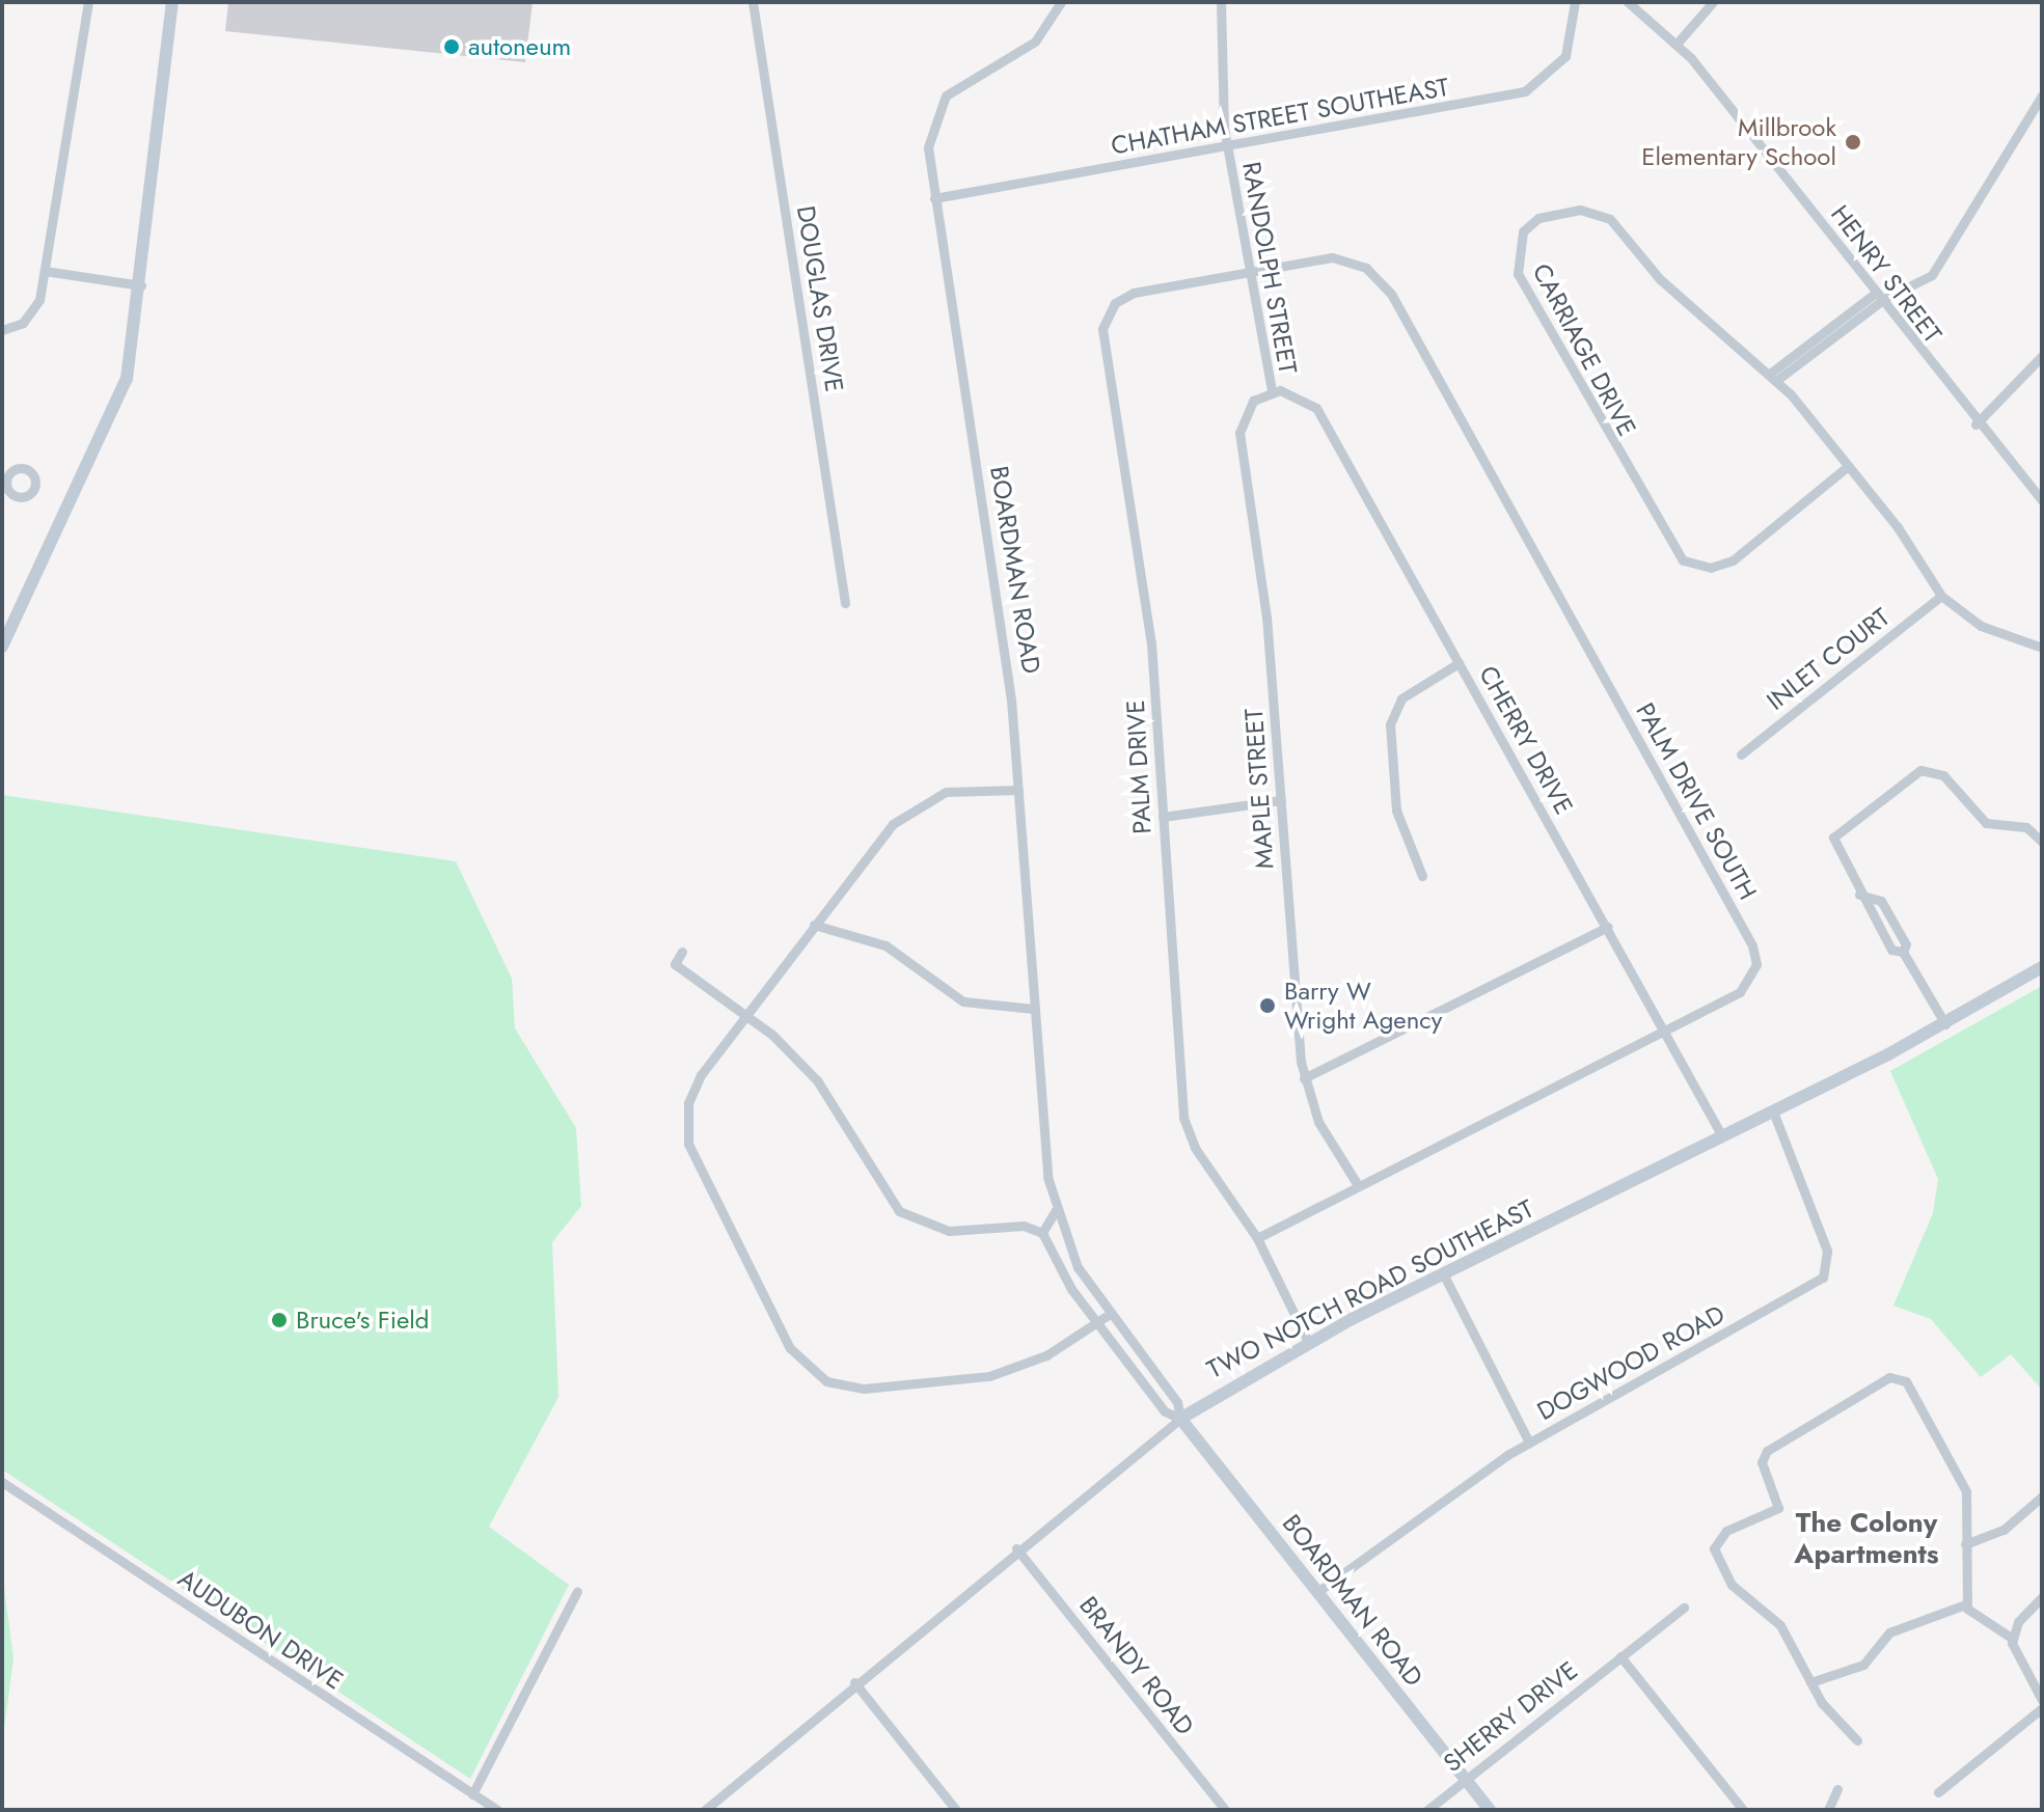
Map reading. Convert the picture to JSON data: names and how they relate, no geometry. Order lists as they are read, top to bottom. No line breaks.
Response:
{"streets":{"street":["CHATHAM STREET SOUTHEAST","RANDOLPH STREET","HENRY STREET","DOUGLAS DRIVE","CARRIAGE DRIVE","BOARDMAN ROAD","INLET COURT","CHERRY DRIVE","PALM DRIVE","MAPLE STREET","PALM DRIVE SOUTH","TWO NOTCH ROAD SOUTHEAST","DOGWOOD ROAD","AUDUBON DRIVE","BRANDY ROAD","SHERRY DRIVE"]},"crossings":[["CHATHAM STREET SOUTHEAST","RANDOLPH STREET"],["CHATHAM STREET SOUTHEAST","BOARDMAN ROAD"],["RANDOLPH STREET","CHERRY DRIVE"],["RANDOLPH STREET","PALM DRIVE"],["RANDOLPH STREET","MAPLE STREET"],["RANDOLPH STREET","PALM DRIVE SOUTH"],["CARRIAGE DRIVE","INLET COURT"],["BOARDMAN ROAD","TWO NOTCH ROAD SOUTHEAST"],["BOARDMAN ROAD","DOGWOOD ROAD"],["BOARDMAN ROAD","SHERRY DRIVE"],["CHERRY DRIVE","MAPLE STREET"],["CHERRY DRIVE","PALM DRIVE SOUTH"],["CHERRY DRIVE","TWO NOTCH ROAD SOUTHEAST"],["PALM DRIVE","PALM DRIVE SOUTH"],["PALM DRIVE","TWO NOTCH ROAD SOUTHEAST"],["MAPLE STREET","PALM DRIVE SOUTH"],["TWO NOTCH ROAD SOUTHEAST","DOGWOOD ROAD"],["TWO NOTCH ROAD SOUTHEAST","BRANDY ROAD"]],"districts":["The Colony Apartments"],"places":["autoneum","Millbrook Elementary School","Barry W Wright Agency","Bruce's Field"]}
